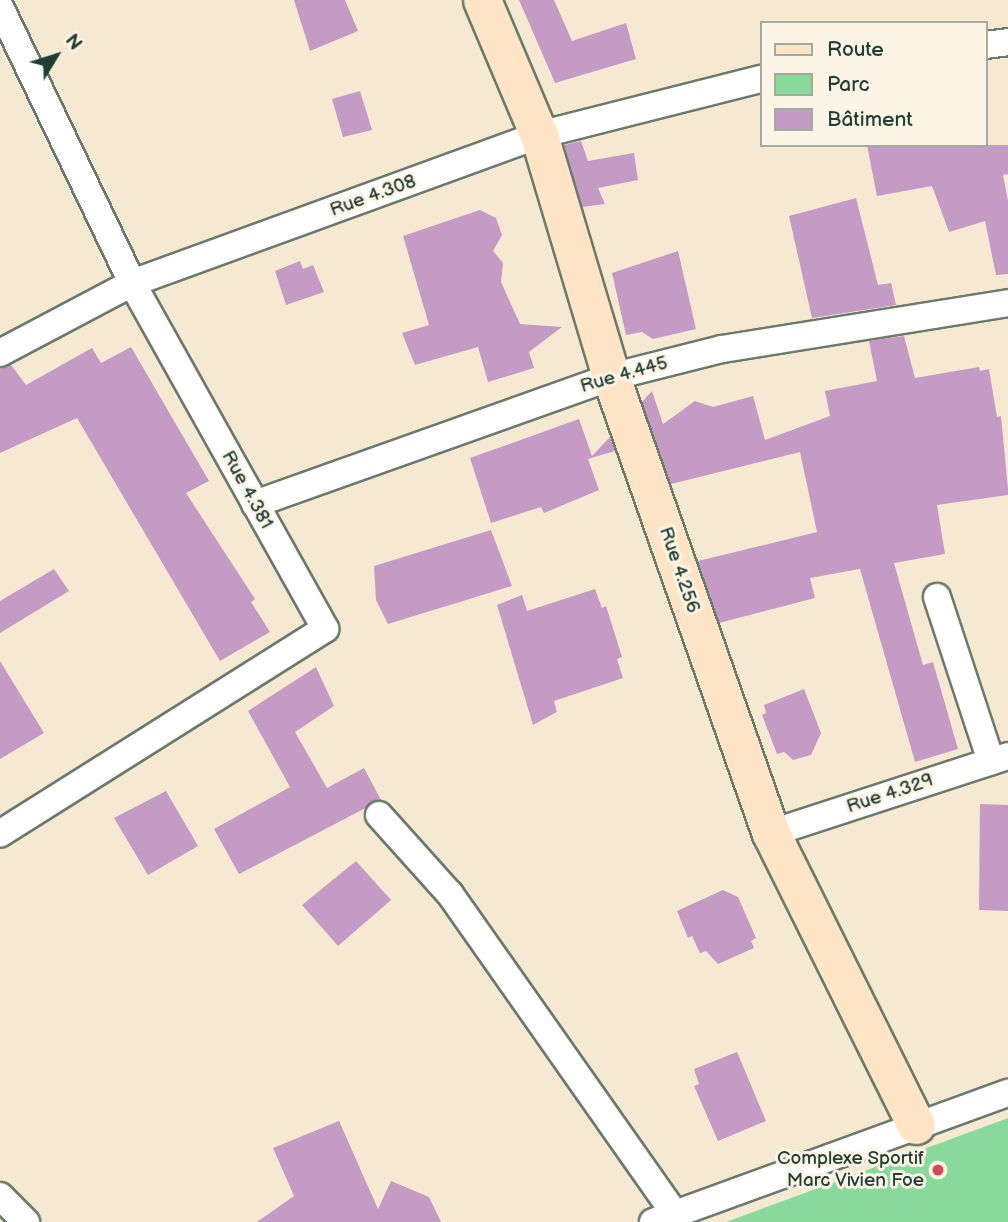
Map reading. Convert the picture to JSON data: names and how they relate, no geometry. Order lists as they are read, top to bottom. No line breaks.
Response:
{"streets":{"street":["Rue 4.308","Rue 4.445","Rue 4.381","Rue 4.256","Rue 4.329"]},"crossings":[["Rue 4.308","Rue 4.381"],["Rue 4.308","Rue 4.256"],["Rue 4.445","Rue 4.381"],["Rue 4.445","Rue 4.256"],["Rue 4.256","Rue 4.329"]],"places":["Complexe Sportif Marc Vivien Foe"],"legend":["Route","Parc","Bâtiment"],"north":"top right"}
